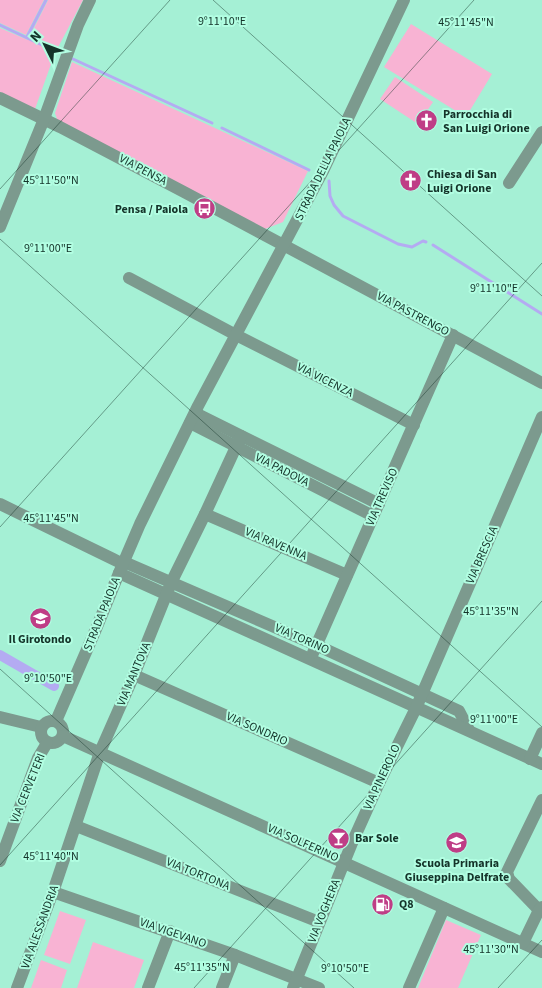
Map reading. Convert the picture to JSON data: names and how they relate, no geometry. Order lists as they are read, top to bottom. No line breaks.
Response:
{"streets":{"street":["STRADA DELLA PAIOLA","VIA PENSA","VIA PASTRENGO","VIA VICENZA","VIA PADOVA","VIA TREVISO","VIA RAVENNA","VIA BRESCIA","STRADA PAIOLA","VIA TORINO","VIA MANTOVA","VIA SONDRIO","VIA PINEROLO","VIA CERVETERI","VIA SOLFERINO","VIA TORTONA","VIA VOGHERA","VIA ALESSANDRIA","VIA VIGEVANO"]},"crossings":[["STRADA DELLA PAIOLA","VIA PENSA"],["STRADA DELLA PAIOLA","VIA PASTRENGO"],["STRADA DELLA PAIOLA","VIA VICENZA"],["STRADA DELLA PAIOLA","VIA PADOVA"],["STRADA DELLA PAIOLA","STRADA PAIOLA"],["STRADA DELLA PAIOLA","VIA TORINO"],["VIA PENSA","VIA PASTRENGO"],["VIA PASTRENGO","VIA TREVISO"],["VIA VICENZA","VIA TREVISO"],["VIA PADOVA","VIA TREVISO"],["VIA PADOVA","VIA MANTOVA"],["VIA TREVISO","VIA RAVENNA"],["VIA TREVISO","VIA TORINO"],["VIA RAVENNA","VIA MANTOVA"],["VIA BRESCIA","VIA TORINO"],["VIA BRESCIA","VIA PINEROLO"],["STRADA PAIOLA","VIA TORINO"],["STRADA PAIOLA","VIA CERVETERI"],["STRADA PAIOLA","VIA SOLFERINO"],["VIA TORINO","VIA MANTOVA"],["VIA TORINO","VIA PINEROLO"],["VIA MANTOVA","VIA SONDRIO"],["VIA MANTOVA","VIA SOLFERINO"],["VIA MANTOVA","VIA ALESSANDRIA"],["VIA SONDRIO","VIA PINEROLO"],["VIA PINEROLO","VIA SOLFERINO"],["VIA PINEROLO","VIA VOGHERA"],["VIA CERVETERI","VIA SOLFERINO"],["VIA SOLFERINO","VIA VOGHERA"],["VIA SOLFERINO","VIA ALESSANDRIA"],["VIA TORTONA","VIA VOGHERA"],["VIA TORTONA","VIA ALESSANDRIA"],["VIA VOGHERA","VIA VIGEVANO"],["VIA ALESSANDRIA","VIA VIGEVANO"]],"places":{"church":["Parrocchia di San Luigi Orione","Chiesa di San Luigi Orione"],"bus stop":["Pensa / Paiola"],"school or university":["Il Girotondo","Scuola Primaria Giuseppina Delfrate"],"bar":["Bar Sole"],"fuel station":["Q8"]},"north":"top left","coordinates":["9°11'10\"E","45°11'45\"N","45°11'50\"N","9°11'00\"E","45°11'35\"N","9°10'50\"E","45°11'40\"N","45°11'30\"N"]}
